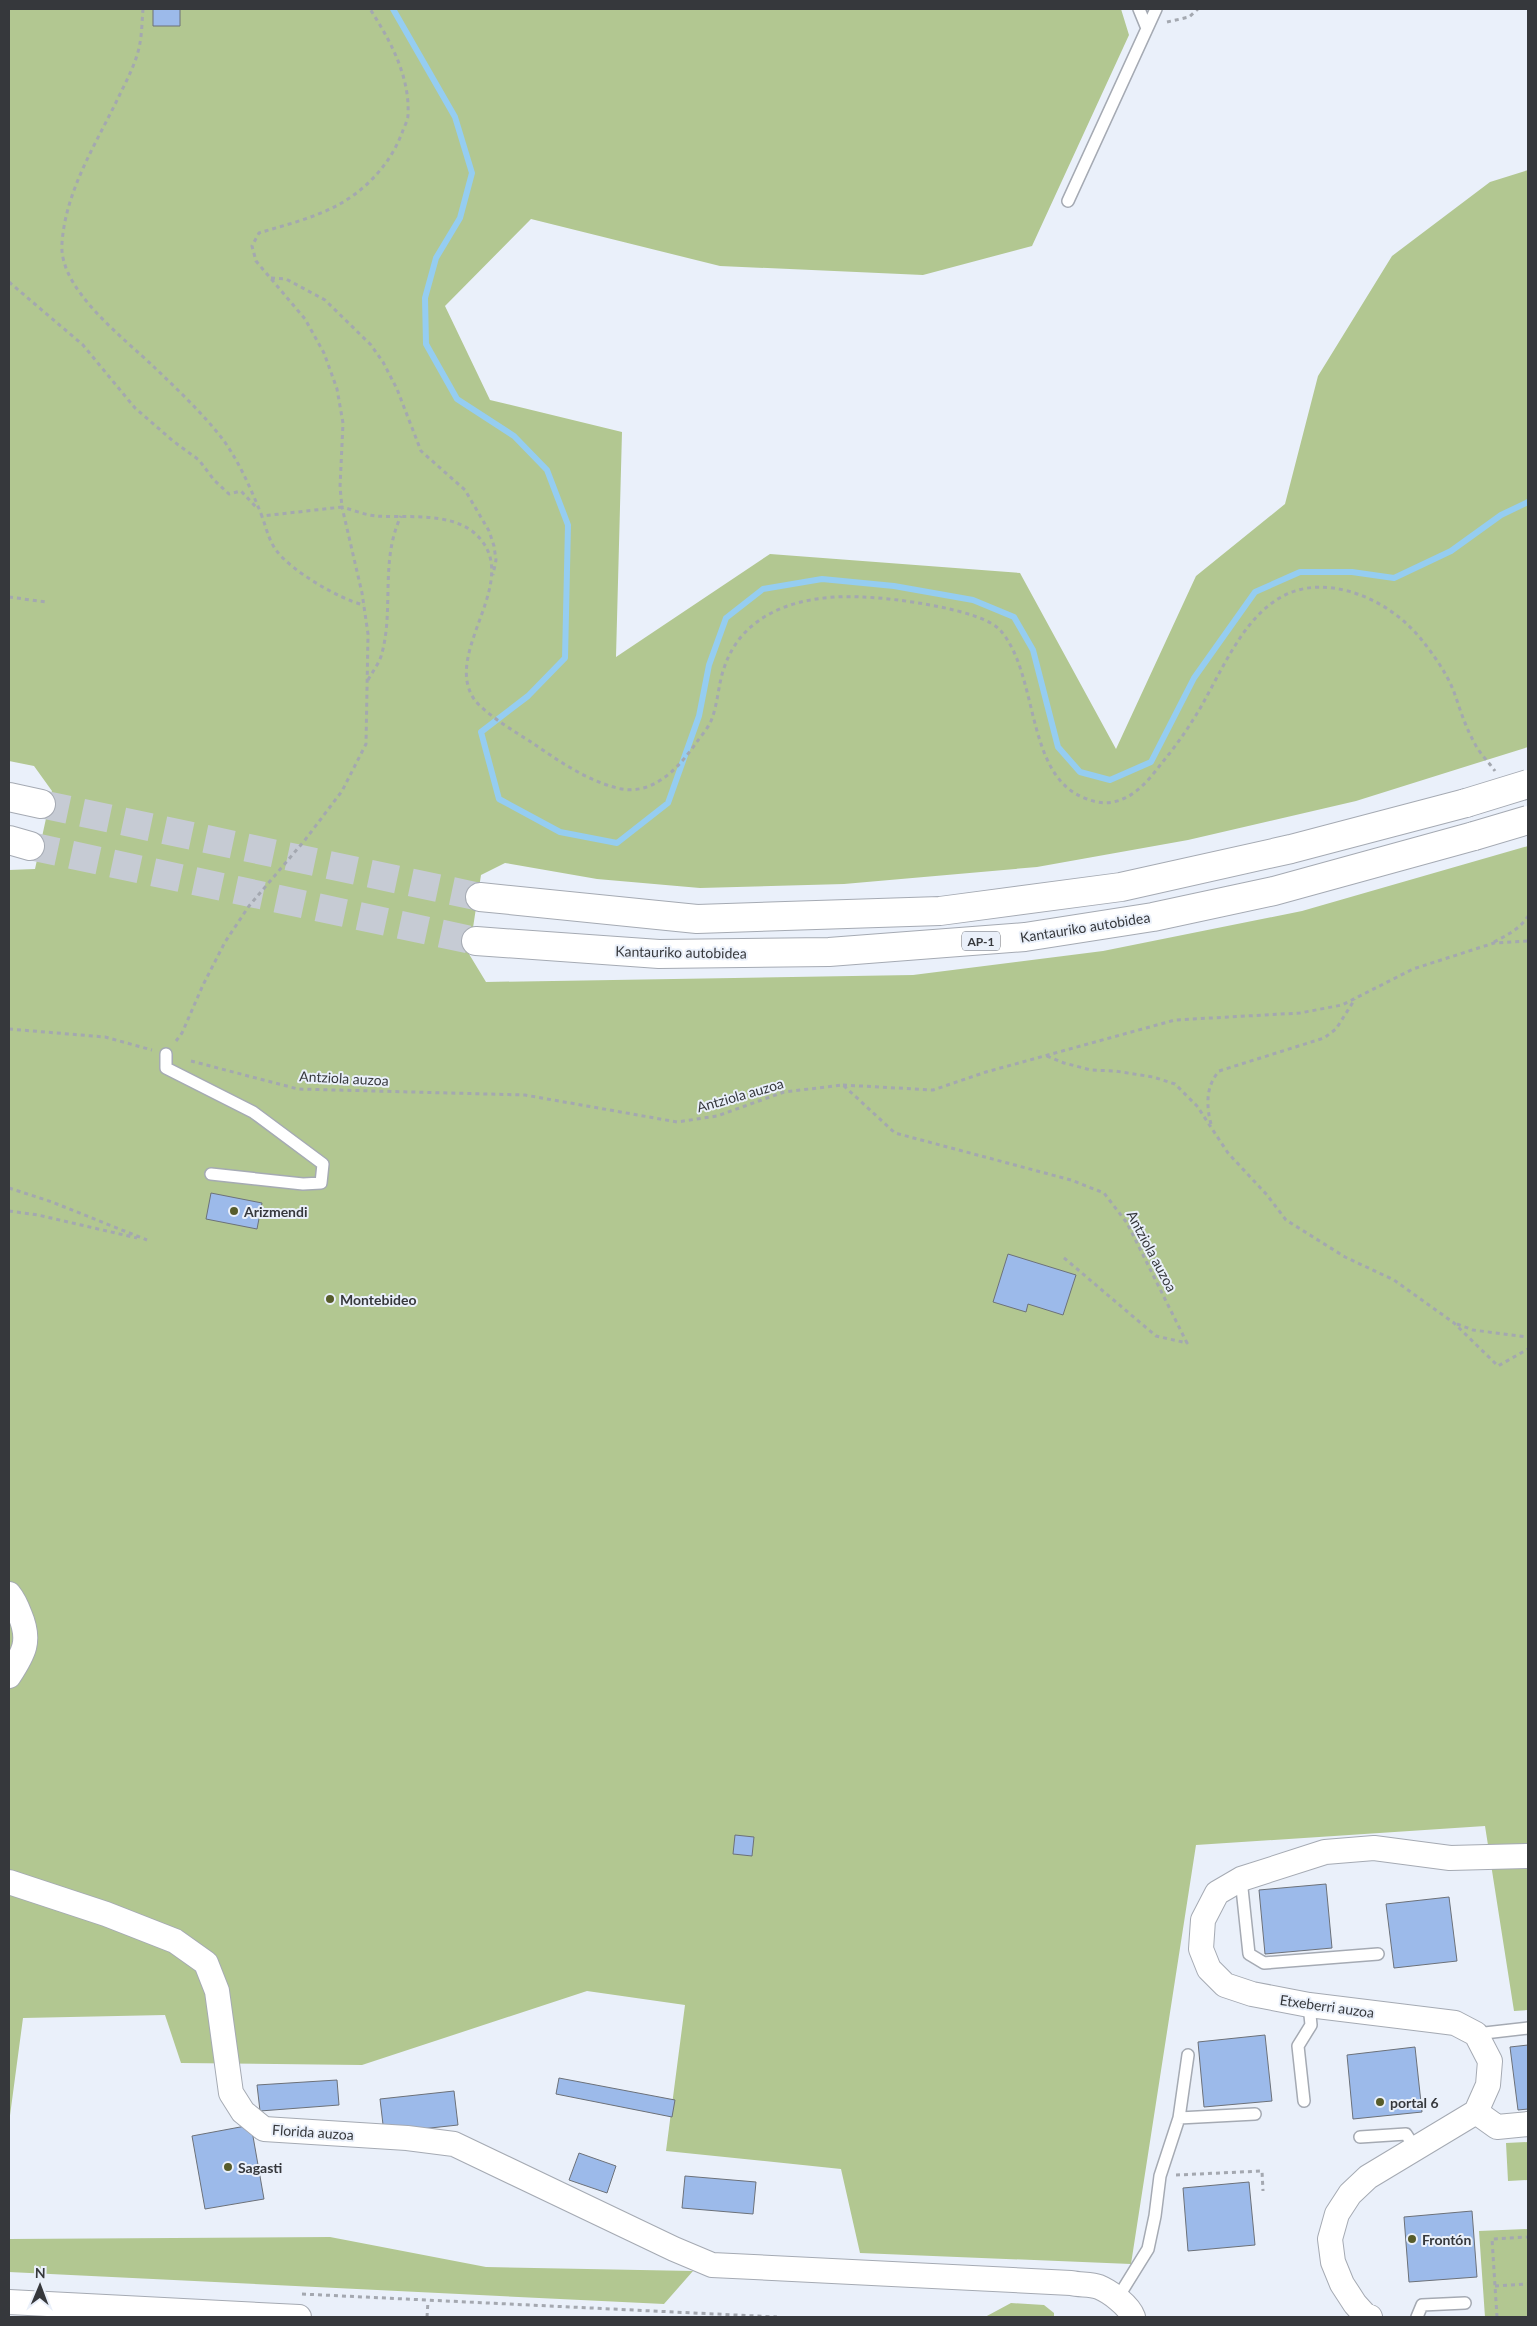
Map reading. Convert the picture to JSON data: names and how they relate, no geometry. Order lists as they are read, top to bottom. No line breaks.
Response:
{"streets":{"highway":["Kantauriko autobidea","AP-1"],"street":["Etxeberri auzoa","Florida auzoa"],"path":["Antziola auzoa"]},"places":["Arizmendi","Montebideo","portal 6","Sagasti","Frontón"],"north":"top"}
